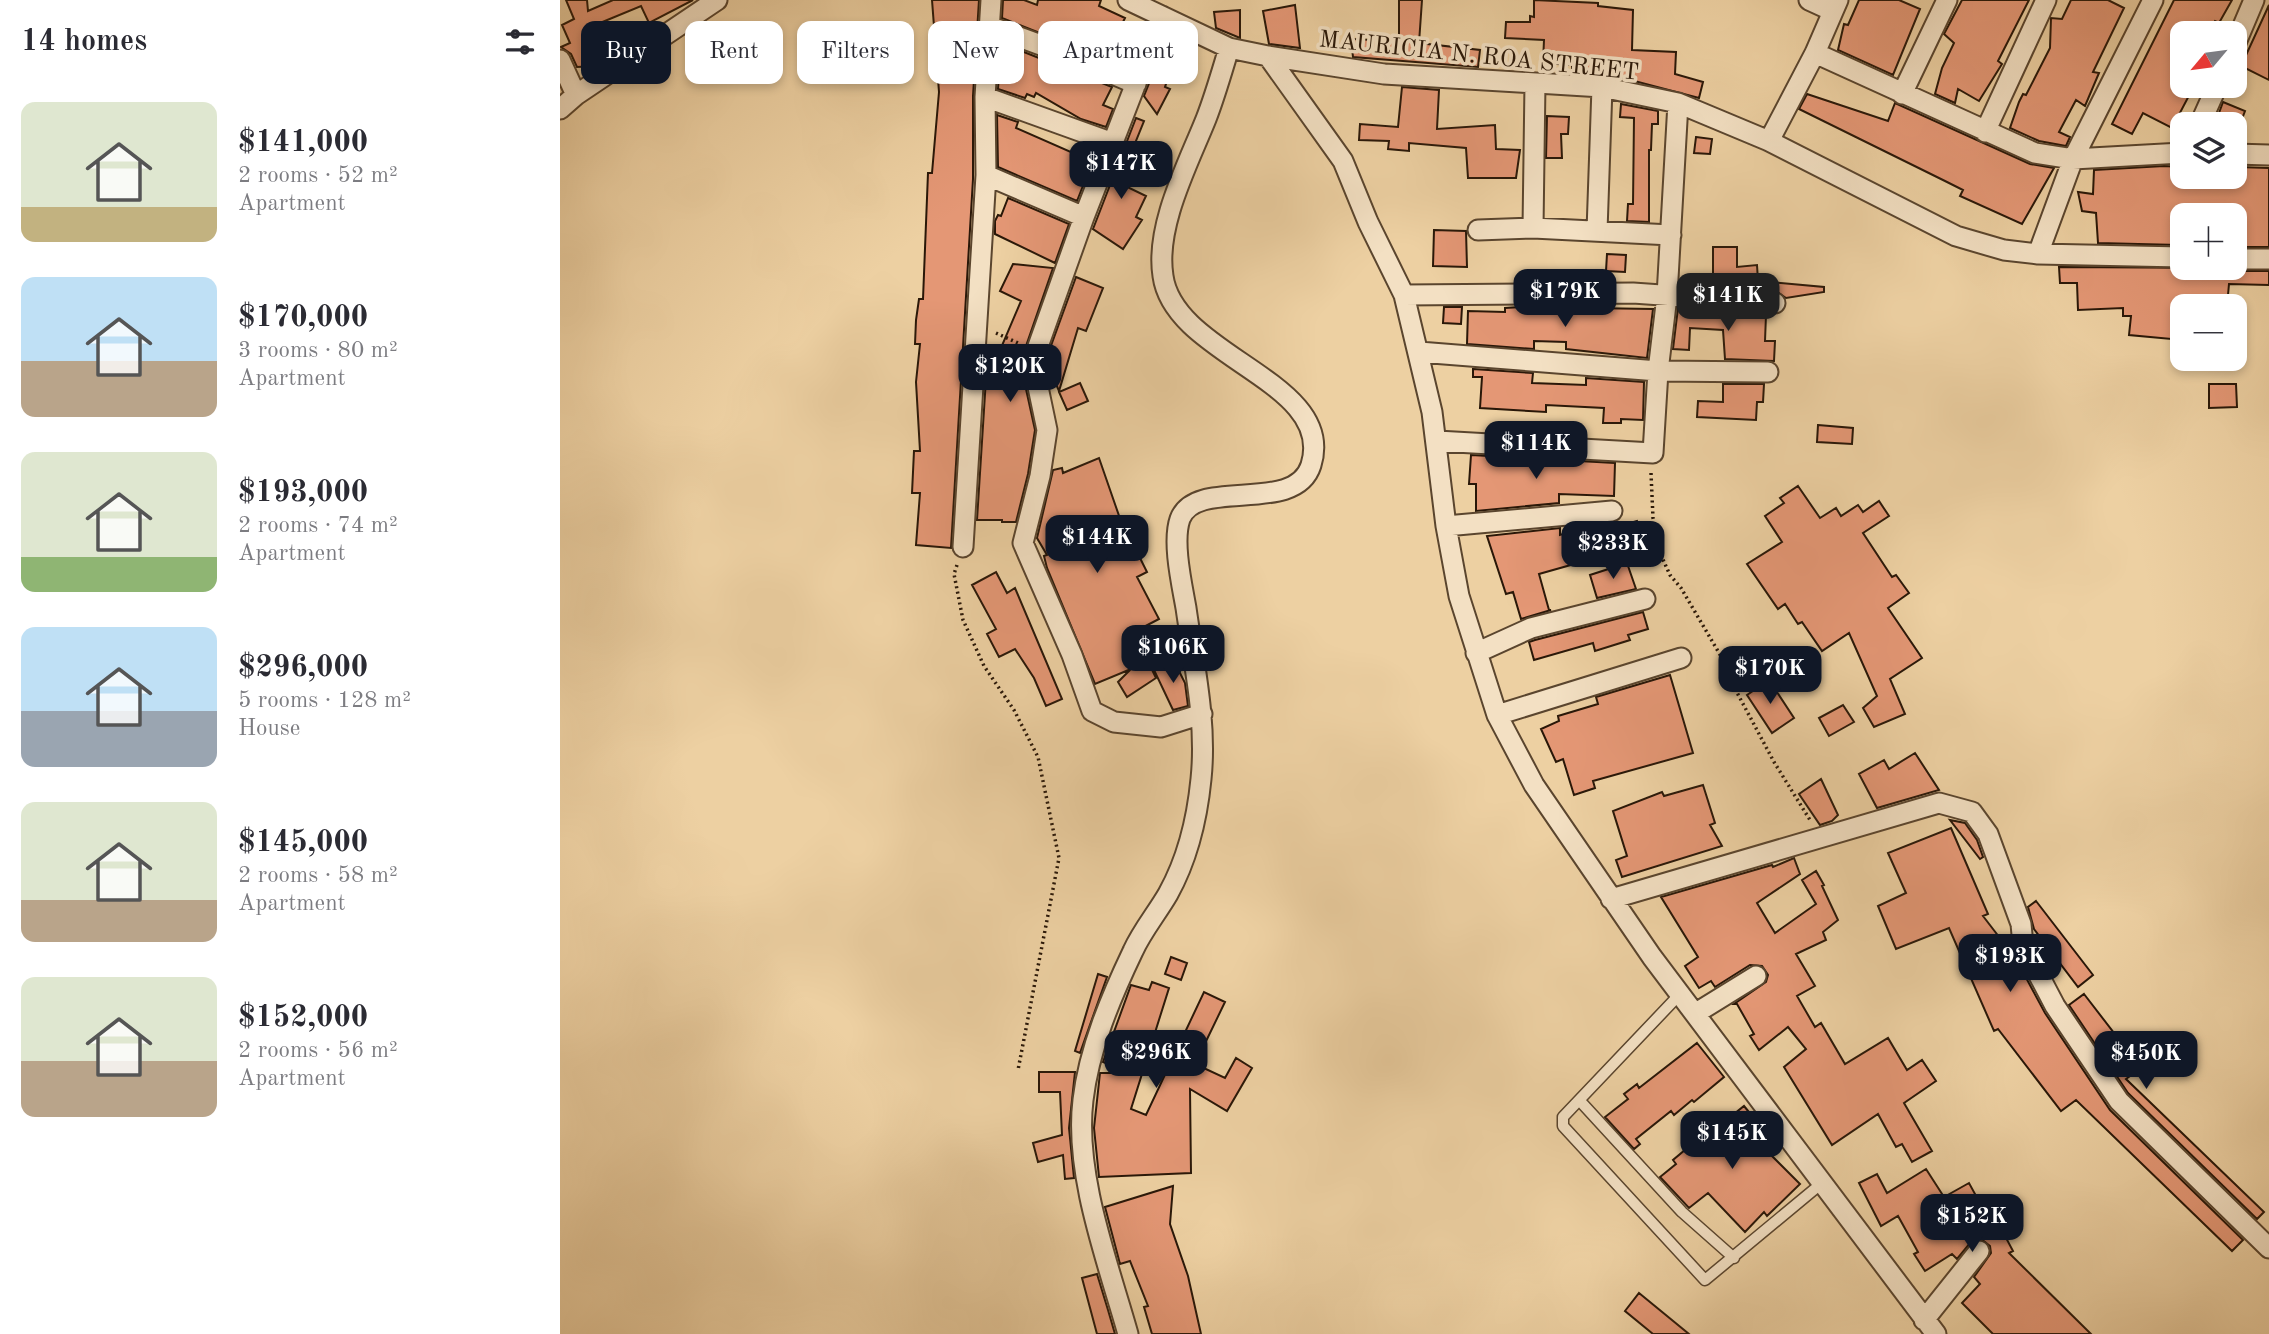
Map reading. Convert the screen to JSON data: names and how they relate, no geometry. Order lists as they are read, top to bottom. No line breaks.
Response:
{"streets":{"street":["MAURICIA N. ROA STREET"]},"north":"bottom left","page":{"heading":"14 homes","map_buttons":["+","−"],"chip":["Buy","Rent","Filters","New","Apartment"],"list":[{"name":"$141,000","note":"2 rooms · 52 m² · Apartment"},{"name":"$170,000","note":"3 rooms · 80 m² · Apartment"},{"name":"$193,000","note":"2 rooms · 74 m² · Apartment"},{"name":"$296,000","note":"5 rooms · 128 m² · House"},{"name":"$145,000","note":"2 rooms · 58 m² · Apartment"},{"name":"$152,000","note":"2 rooms · 56 m² · Apartment"}],"price":["$147K","$179K","$141K","$120K","$114K","$144K","$233K","$106K","$170K","$193K","$296K","$450K","$145K","$152K"]}}
